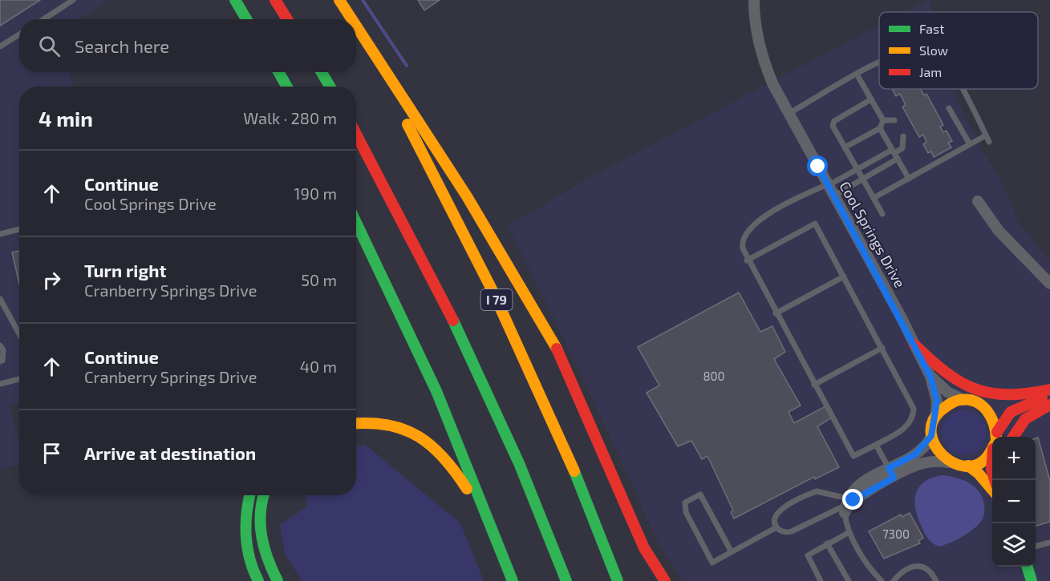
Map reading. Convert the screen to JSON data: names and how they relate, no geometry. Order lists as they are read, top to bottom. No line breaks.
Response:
{"streets":{"main road":["I 79"],"street":["Cool Springs Drive"]},"house_numbers":["800","7300"],"legend":["Fast","Slow","Jam"],"page":{"search":"Search here","heading":["4 min","Walk · 280 m"],"list":[["Continue","Cool Springs Drive","190 m"],["Turn right","Cranberry Springs Drive","50 m"],["Continue","Cranberry Springs Drive","40 m"],"Arrive at destination"],"map_buttons":["+","−"]}}
